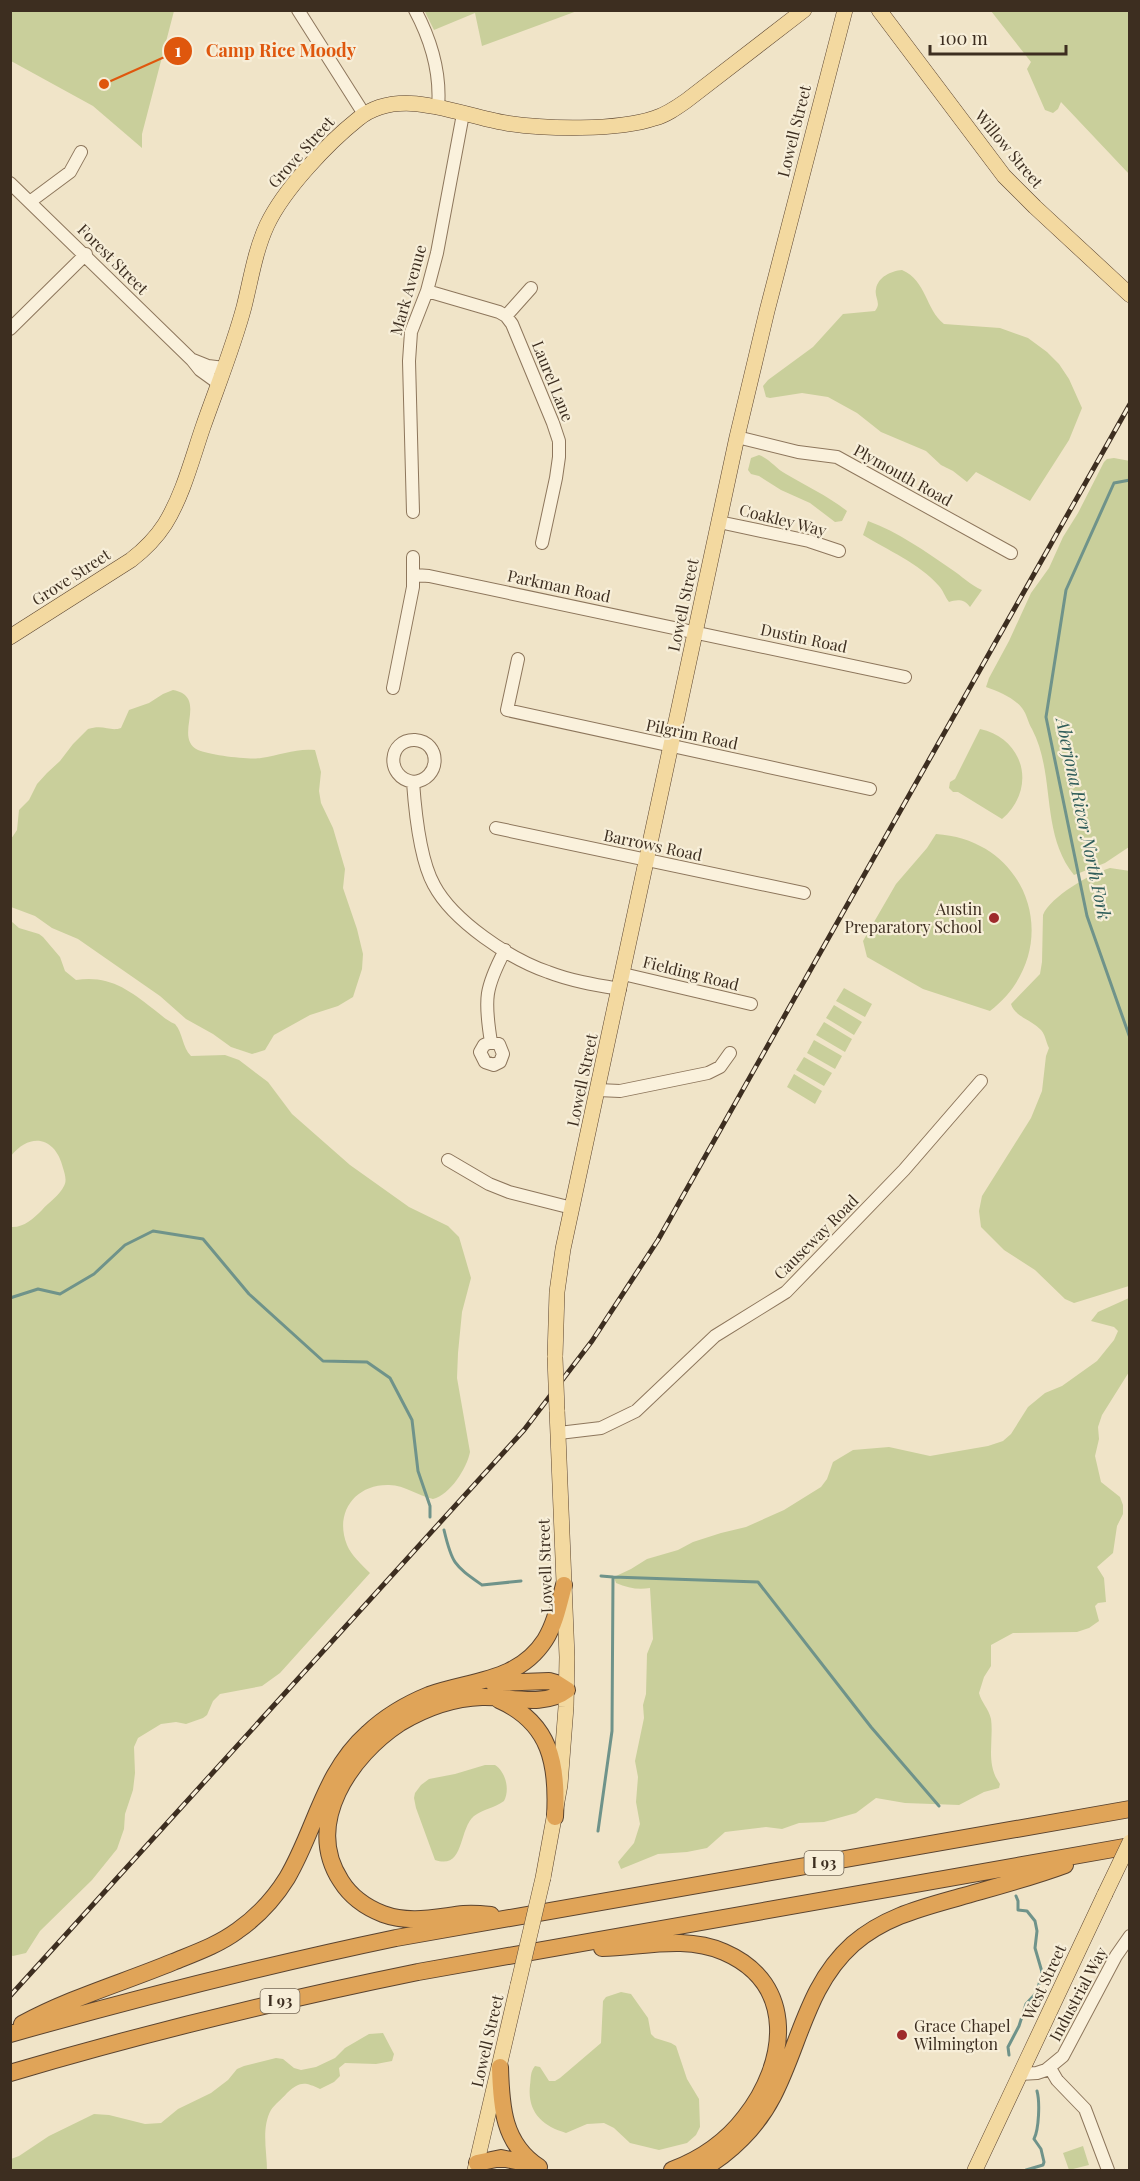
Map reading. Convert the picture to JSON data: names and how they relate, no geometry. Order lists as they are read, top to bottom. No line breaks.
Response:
{"streets":{"highway":["I 93"],"main road":["Lowell Street","Willow Street","Grove Street","West Street"],"street":["Forest Street","Mark Avenue","Laurel Lane","Plymouth Road","Coakley Way","Parkman Road","Dustin Road","Pilgrim Road","Barrows Road","Fielding Road","Causeway Road","Industrial Way"]},"crossings":[["Lowell Street","Plymouth Road"],["Lowell Street","Coakley Way"],["Lowell Street","Parkman Road"],["Lowell Street","Dustin Road"],["Lowell Street","Pilgrim Road"],["Lowell Street","Barrows Road"],["Lowell Street","Fielding Road"],["Lowell Street","Causeway Road"],["Grove Street","Forest Street"],["Grove Street","Mark Avenue"],["Parkman Road","Dustin Road"],["I 93","West Street"]],"water":["Aberjona River North Fork"],"places":["Camp Rice Moody","Austin Preparatory School","Grace Chapel Wilmington"],"scale_bar":"100 m"}
